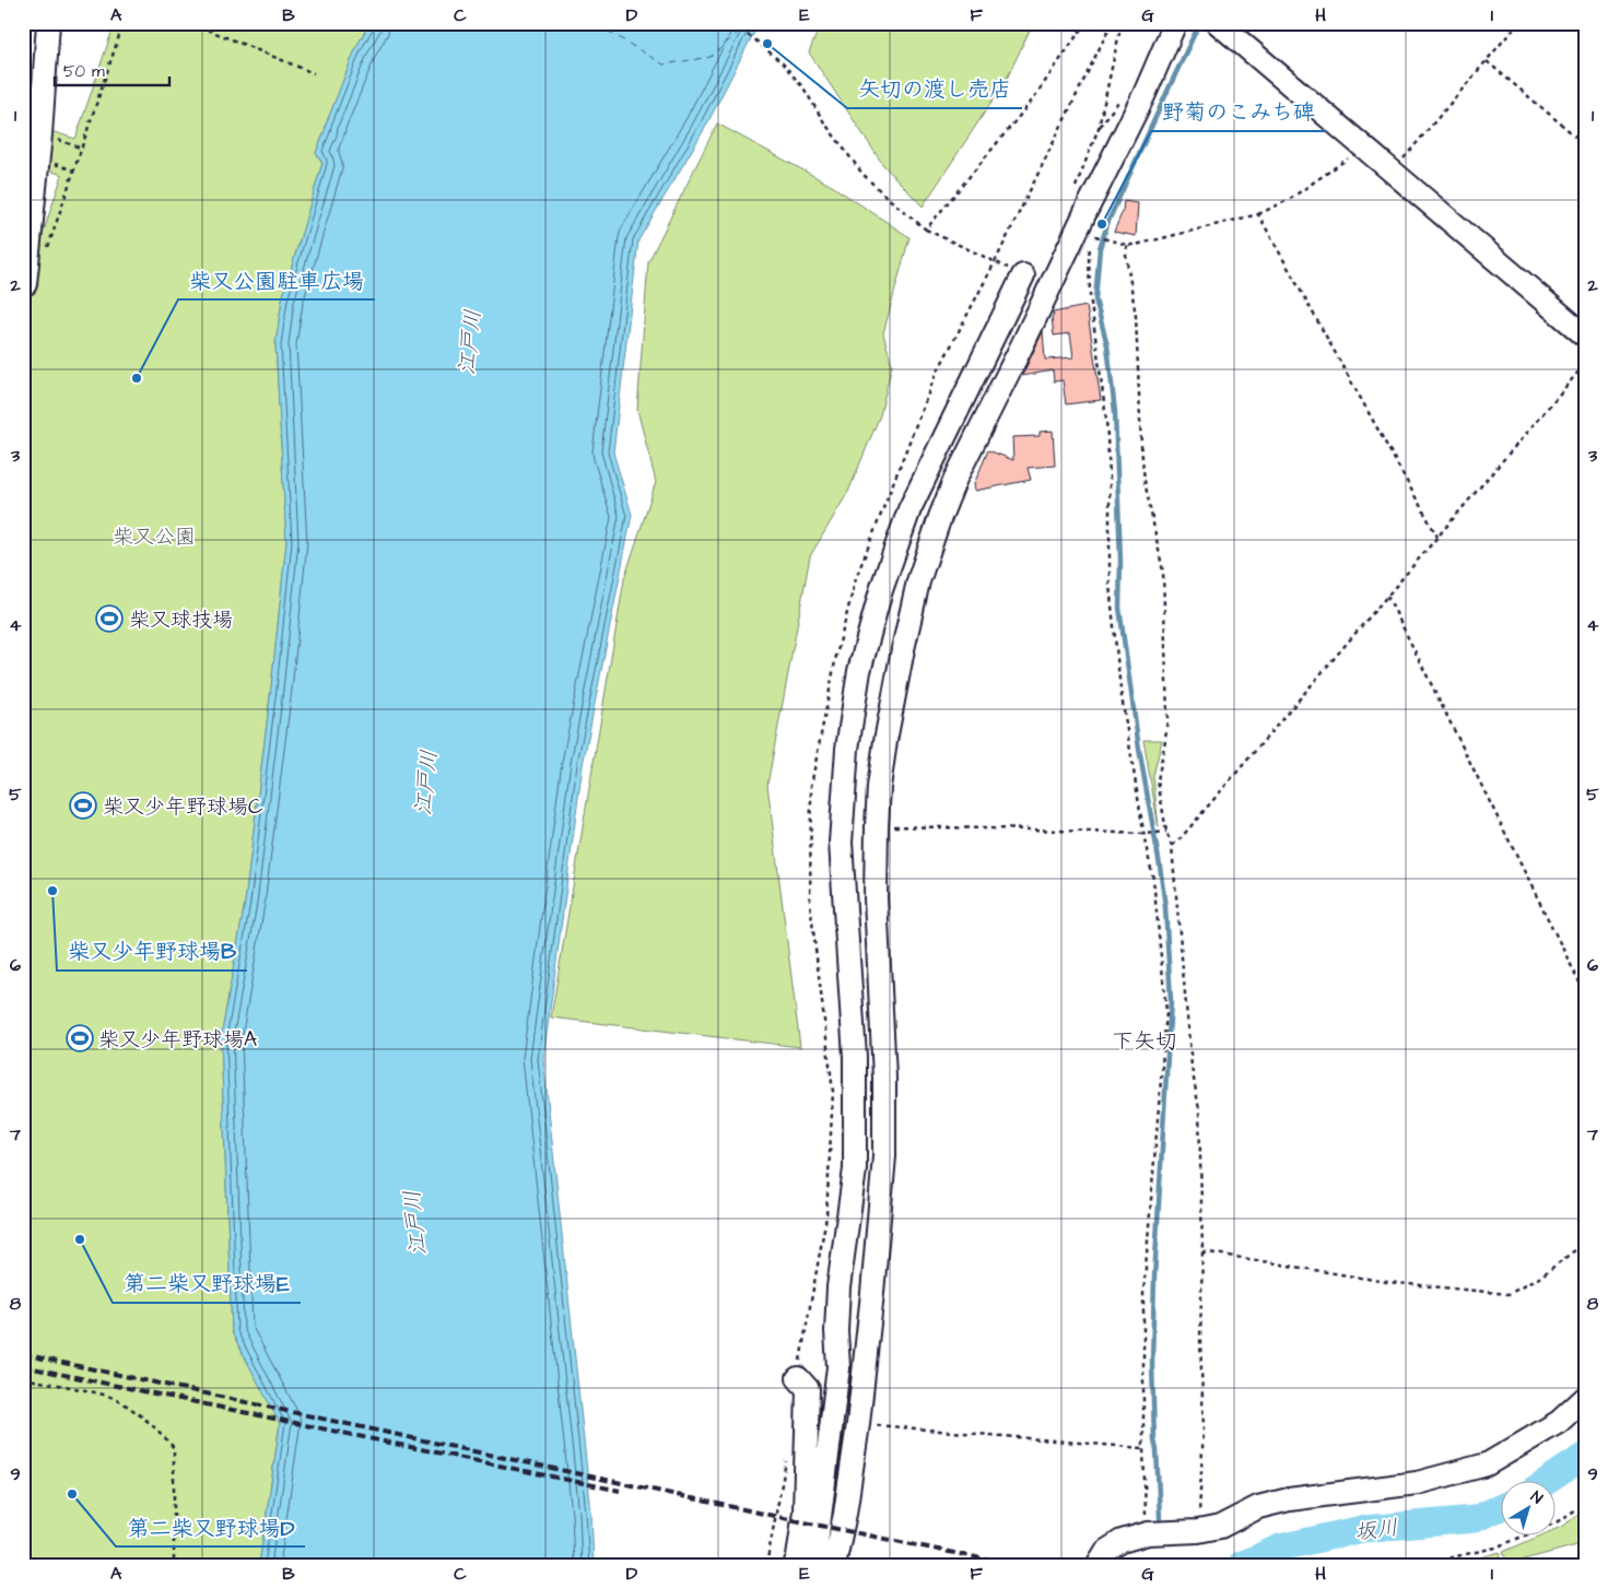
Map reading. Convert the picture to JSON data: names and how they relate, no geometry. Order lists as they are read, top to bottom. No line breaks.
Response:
{"districts":["下矢切"],"water":["江戸川","坂川"],"parks":["柴又公園"],"places":{"other":["矢切の渡し売店","野菊のこみち碑","柴又公園駐車広場","柴又少年野球場B","第二柴又野球場E","第二柴又野球場D"],"sports":["柴又球技場","柴又少年野球場C","柴又少年野球場A"]},"scale_bar":"50 m","north":"top right","grid":{"columns":["A","B","C","D","E","F","G","H","I"],"rows":["1","2","3","4","5","6","7","8","9"]}}
